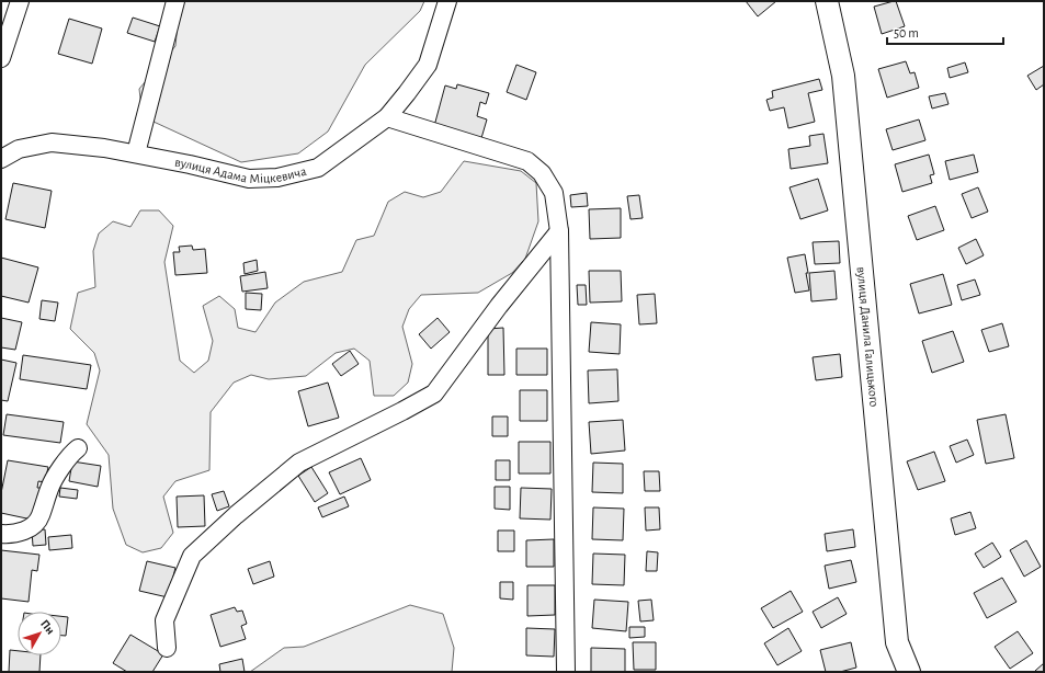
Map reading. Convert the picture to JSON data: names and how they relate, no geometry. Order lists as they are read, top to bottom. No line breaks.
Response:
{"streets":{"main road":["вулиця Данила Галицького"],"street":["вулиця Адама Міцкевича"]},"scale_bar":"50 m","north":"top right"}
